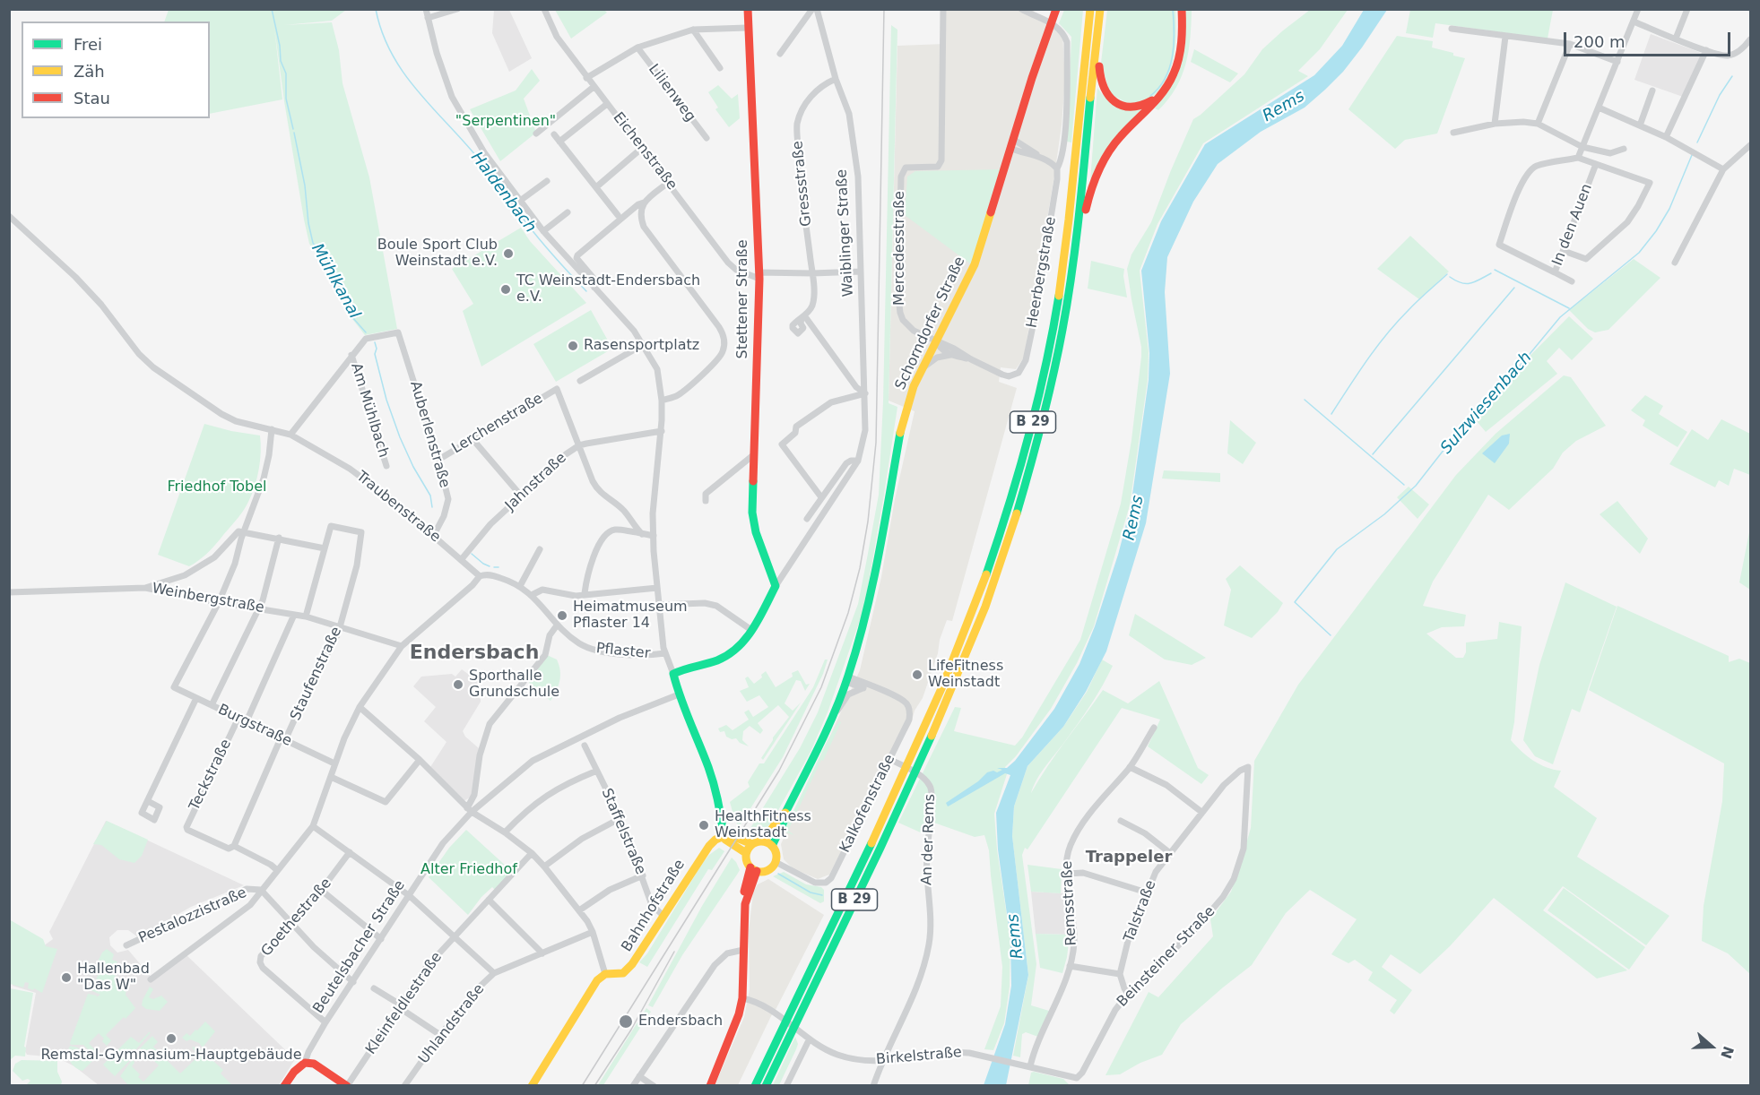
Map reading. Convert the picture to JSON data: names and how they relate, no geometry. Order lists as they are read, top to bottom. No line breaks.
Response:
{"streets":{"main road":["Waiblinger Straße","Stettener Straße","Schorndorfer Straße","B 29","Bahnhofstraße","Beutelsbacher Straße"],"street":["Lilienweg","Eichenstraße","Gressstraße","In den Auen","Mercedesstraße","Heerbergstraße","Am Mühlbach","Lerchenstraße","Auberlenstraße","Jahnstraße","Traubenstraße","Weinbergstraße","Pflaster","Staufenstraße","Burgstraße","Teckstraße","Kalkofenstraße","Staffelstraße","An der Rems","Remsstraße","Talstraße","Pestalozzistraße","Goethestraße","Beinsteiner Straße","Kleinfeldlestraße","Uhlandstraße","Birkelstraße"]},"crossings":[["Eichenstraße","Stettener Straße"],["Gressstraße","Waiblinger Straße"],["Waiblinger Straße","Stettener Straße"],["Mercedesstraße","Heerbergstraße"],["Mercedesstraße","Schorndorfer Straße"],["Heerbergstraße","Schorndorfer Straße"],["Schorndorfer Straße","Kalkofenstraße"],["Am Mühlbach","Auberlenstraße"],["Lerchenstraße","Auberlenstraße"],["Lerchenstraße","Jahnstraße"],["Auberlenstraße","Traubenstraße"],["Jahnstraße","Traubenstraße"],["Traubenstraße","Pflaster"],["Traubenstraße","Pestalozzistraße"],["Weinbergstraße","Staufenstraße"],["Weinbergstraße","Burgstraße"],["Weinbergstraße","Pestalozzistraße"],["Staufenstraße","Burgstraße"],["Staufenstraße","Teckstraße"],["Burgstraße","Teckstraße"],["Burgstraße","Pestalozzistraße"],["Teckstraße","Pestalozzistraße"],["Kalkofenstraße","An der Rems"],["Staffelstraße","Bahnhofstraße"],["An der Rems","Birkelstraße"],["Remsstraße","Birkelstraße"],["Talstraße","Beinsteiner Straße"],["Goethestraße","Beutelsbacher Straße"],["Beinsteiner Straße","Birkelstraße"]],"districts":["Endersbach","Trappeler"],"water":["Rems","Haldenbach","Mühlkanal","Sulzwiesenbach"],"parks":["\"Serpentinen\"","Friedhof Tobel","Alter Friedhof"],"places":["Boule Sport Club Weinstadt e.V.","TC Weinstadt-Endersbach e.V.","Rasensportplatz","Heimatmuseum Pflaster 14","LifeFitness Weinstadt","Sporthalle Grundschule","HealthFitness Weinstadt","Hallenbad \"Das W\"","Endersbach","Remstal-Gymnasium-Hauptgebäude"],"legend":["Frei","Zäh","Stau"],"scale_bar":"200 m","north":"right"}
